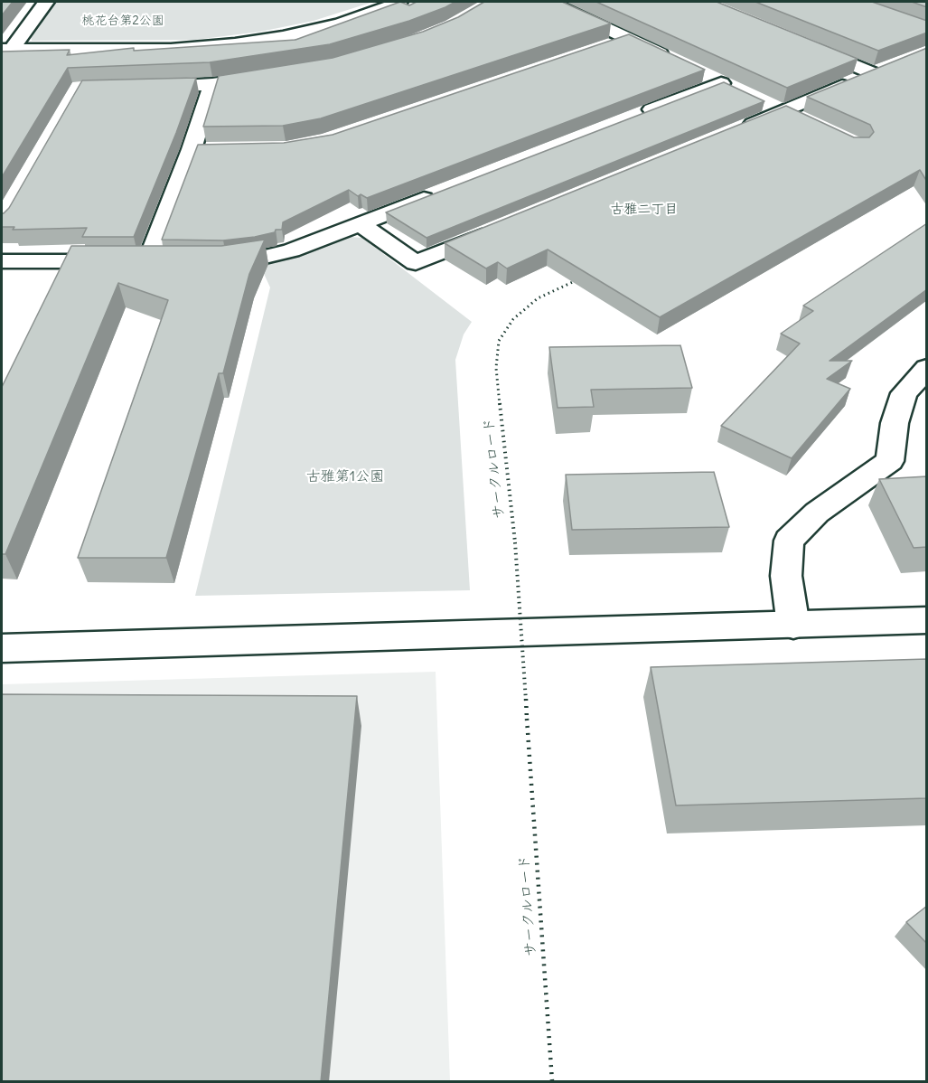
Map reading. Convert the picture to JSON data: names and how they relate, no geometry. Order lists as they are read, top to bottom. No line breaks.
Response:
{"streets":{"path":["サークルロード"]},"districts":["古雅二丁目"],"parks":["桃花台第2公園","古雅第1公園"]}
